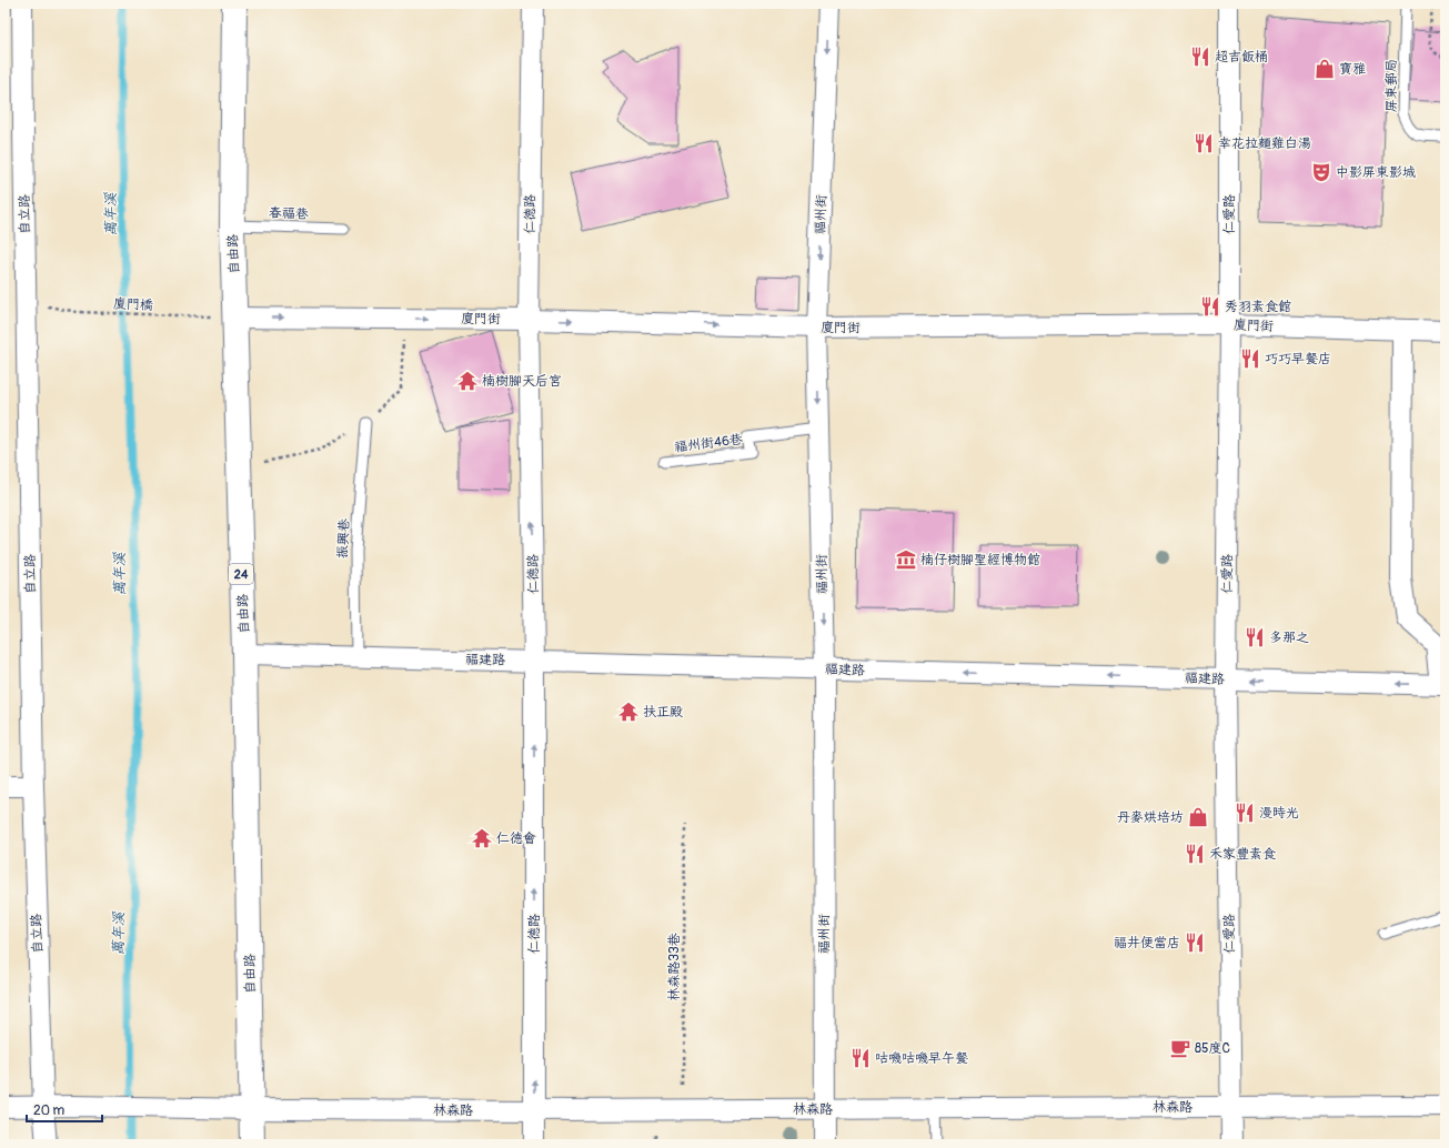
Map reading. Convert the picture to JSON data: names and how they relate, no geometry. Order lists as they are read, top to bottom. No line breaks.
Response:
{"streets":{"main road":["自由路","24"],"street":["自立路","仁德路","福州街","仁愛路","廈門街","福建路","林森路"],"lane":["屏東郵局","春福巷","福州街46巷","振興巷"],"path":["廈門橋","林森路33巷"]},"crossings":[["春福巷","自由路"],["自立路","廈門橋"],["自立路","林森路"],["仁德路","廈門街"],["仁德路","福建路"],["仁德路","林森路"],["福州街","廈門街"],["福州街","福州街46巷"],["福州街","福建路"],["福州街","林森路"],["仁愛路","廈門街"],["仁愛路","福建路"],["仁愛路","林森路"],["自由路","廈門街"],["自由路","福建路"],["自由路","林森路"],["振興巷","福建路"],["林森路33巷","林森路"]],"one_way":["仁德路","福州街","廈門街","福建路"],"water":["萬年溪"],"places":{"restaurant":["超吉飯桶","幸花拉麵雞白湯","秀羽素食館","巧巧早餐店","多那之","漫時光","禾家豐素食","福井便當店","咕嘰咕嘰早午餐"],"shop":["寶雅","丹麥烘培坊"],"theatre":["中影屏東影城"],"temple":["楠樹腳天后宮","扶正殿","仁德會"],"museum":["楠仔樹腳聖經博物館"],"cafe":["85度C"]},"scale_bar":"20 m"}
